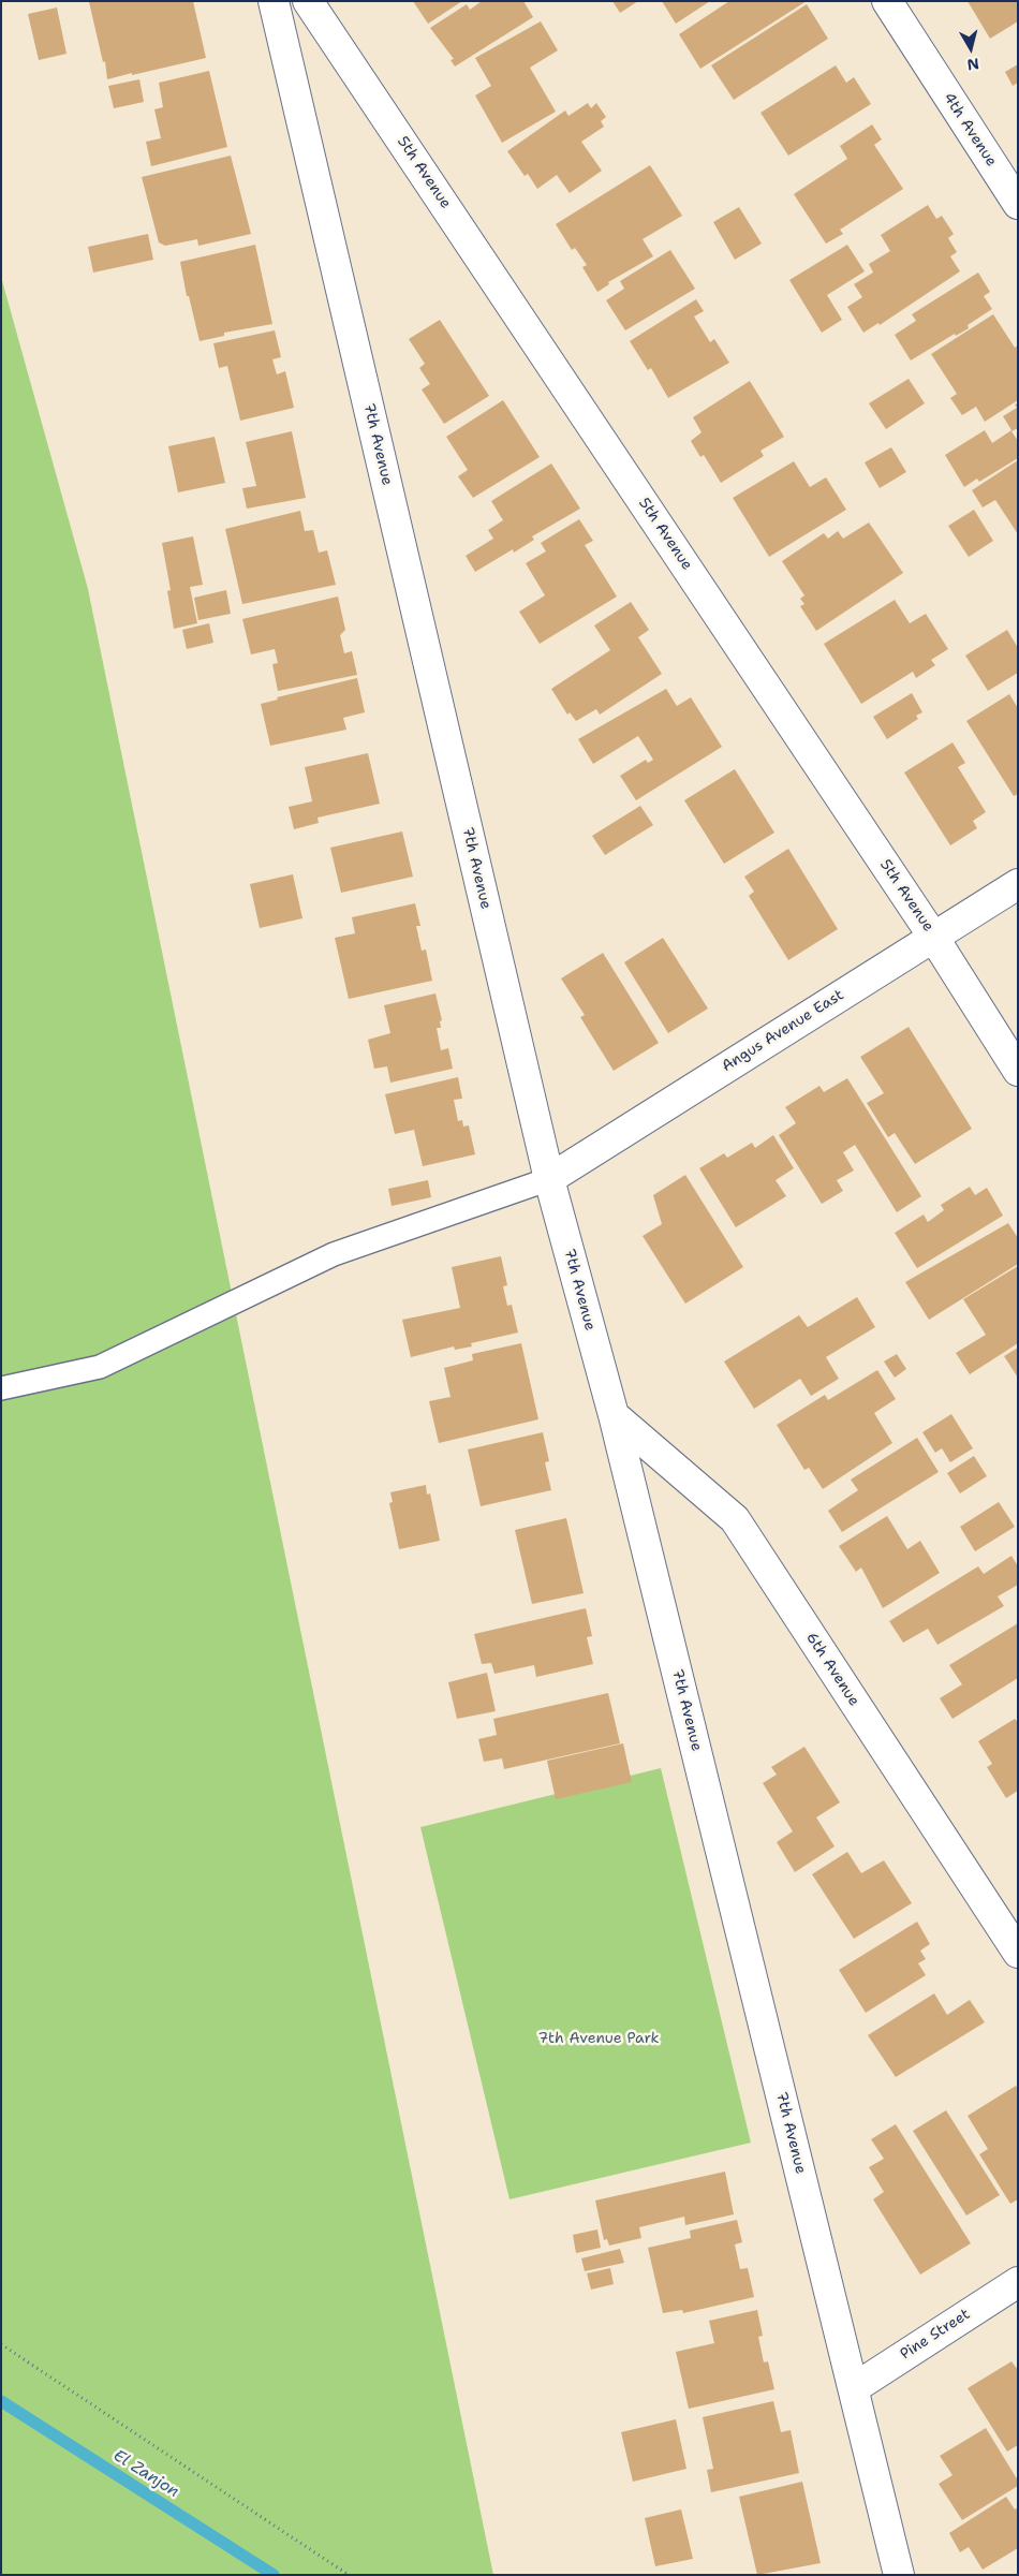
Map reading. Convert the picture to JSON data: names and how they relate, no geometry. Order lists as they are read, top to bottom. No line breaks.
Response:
{"streets":{"street":["4th Avenue","5th Avenue","7th Avenue","Angus Avenue East","6th Avenue","Pine Street"]},"crossings":[["5th Avenue","Angus Avenue East"],["7th Avenue","Angus Avenue East"],["7th Avenue","6th Avenue"],["7th Avenue","Pine Street"]],"water":["El Zanjon"],"parks":["7th Avenue Park"],"north":"bottom"}
